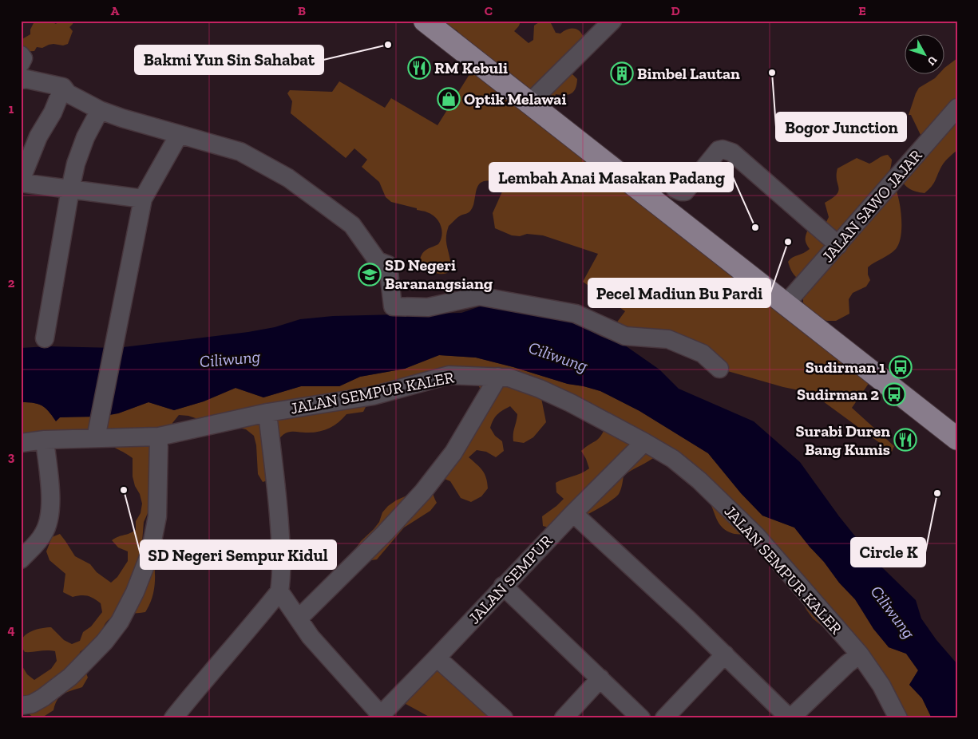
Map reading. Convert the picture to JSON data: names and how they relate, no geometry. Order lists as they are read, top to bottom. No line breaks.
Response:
{"streets":{"street":["JALAN SAWO JAJAR","JALAN SEMPUR KALER","JALAN SEMPUR"]},"crossings":[["JALAN SEMPUR KALER","JALAN SEMPUR"]],"water":["Ciliwung"],"places":{"other":["Bakmi Yun Sin Sahabat","Bogor Junction","Lembah Anai Masakan Padang","Pecel Madiun Bu Pardi","SD Negeri Sempur Kidul","Circle K"],"restaurant":["RM Kebuli","Surabi Duren Bang Kumis"],"building":["Bimbel Lautan"],"shop":["Optik Melawai"],"school or university":["SD Negeri Baranangsiang"],"bus stop":["Sudirman 1","Sudirman 2"]},"north":"bottom right","grid":{"columns":["A","B","C","D","E"],"rows":["1","2","3","4"]}}
